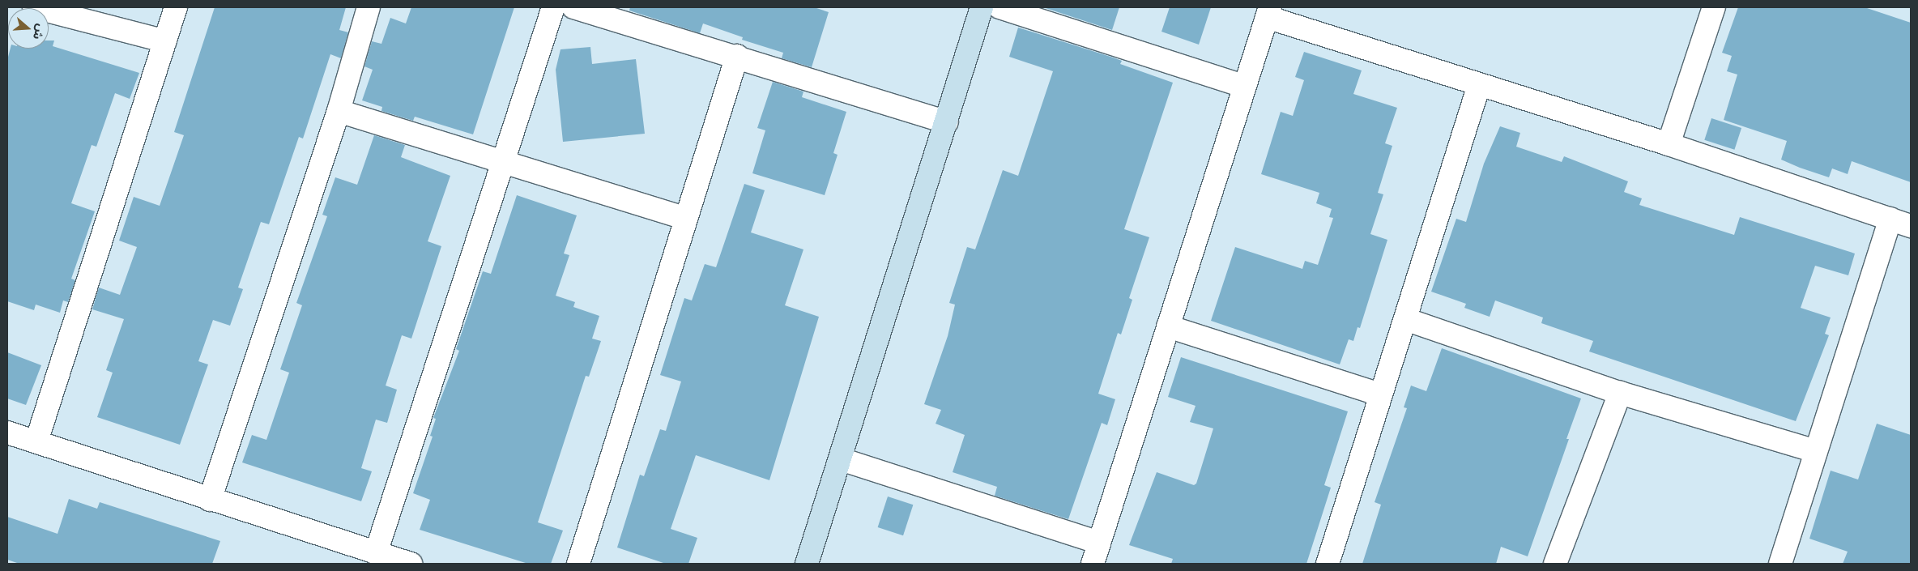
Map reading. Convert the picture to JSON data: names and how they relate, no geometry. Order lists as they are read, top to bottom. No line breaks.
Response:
{"north":"right"}
